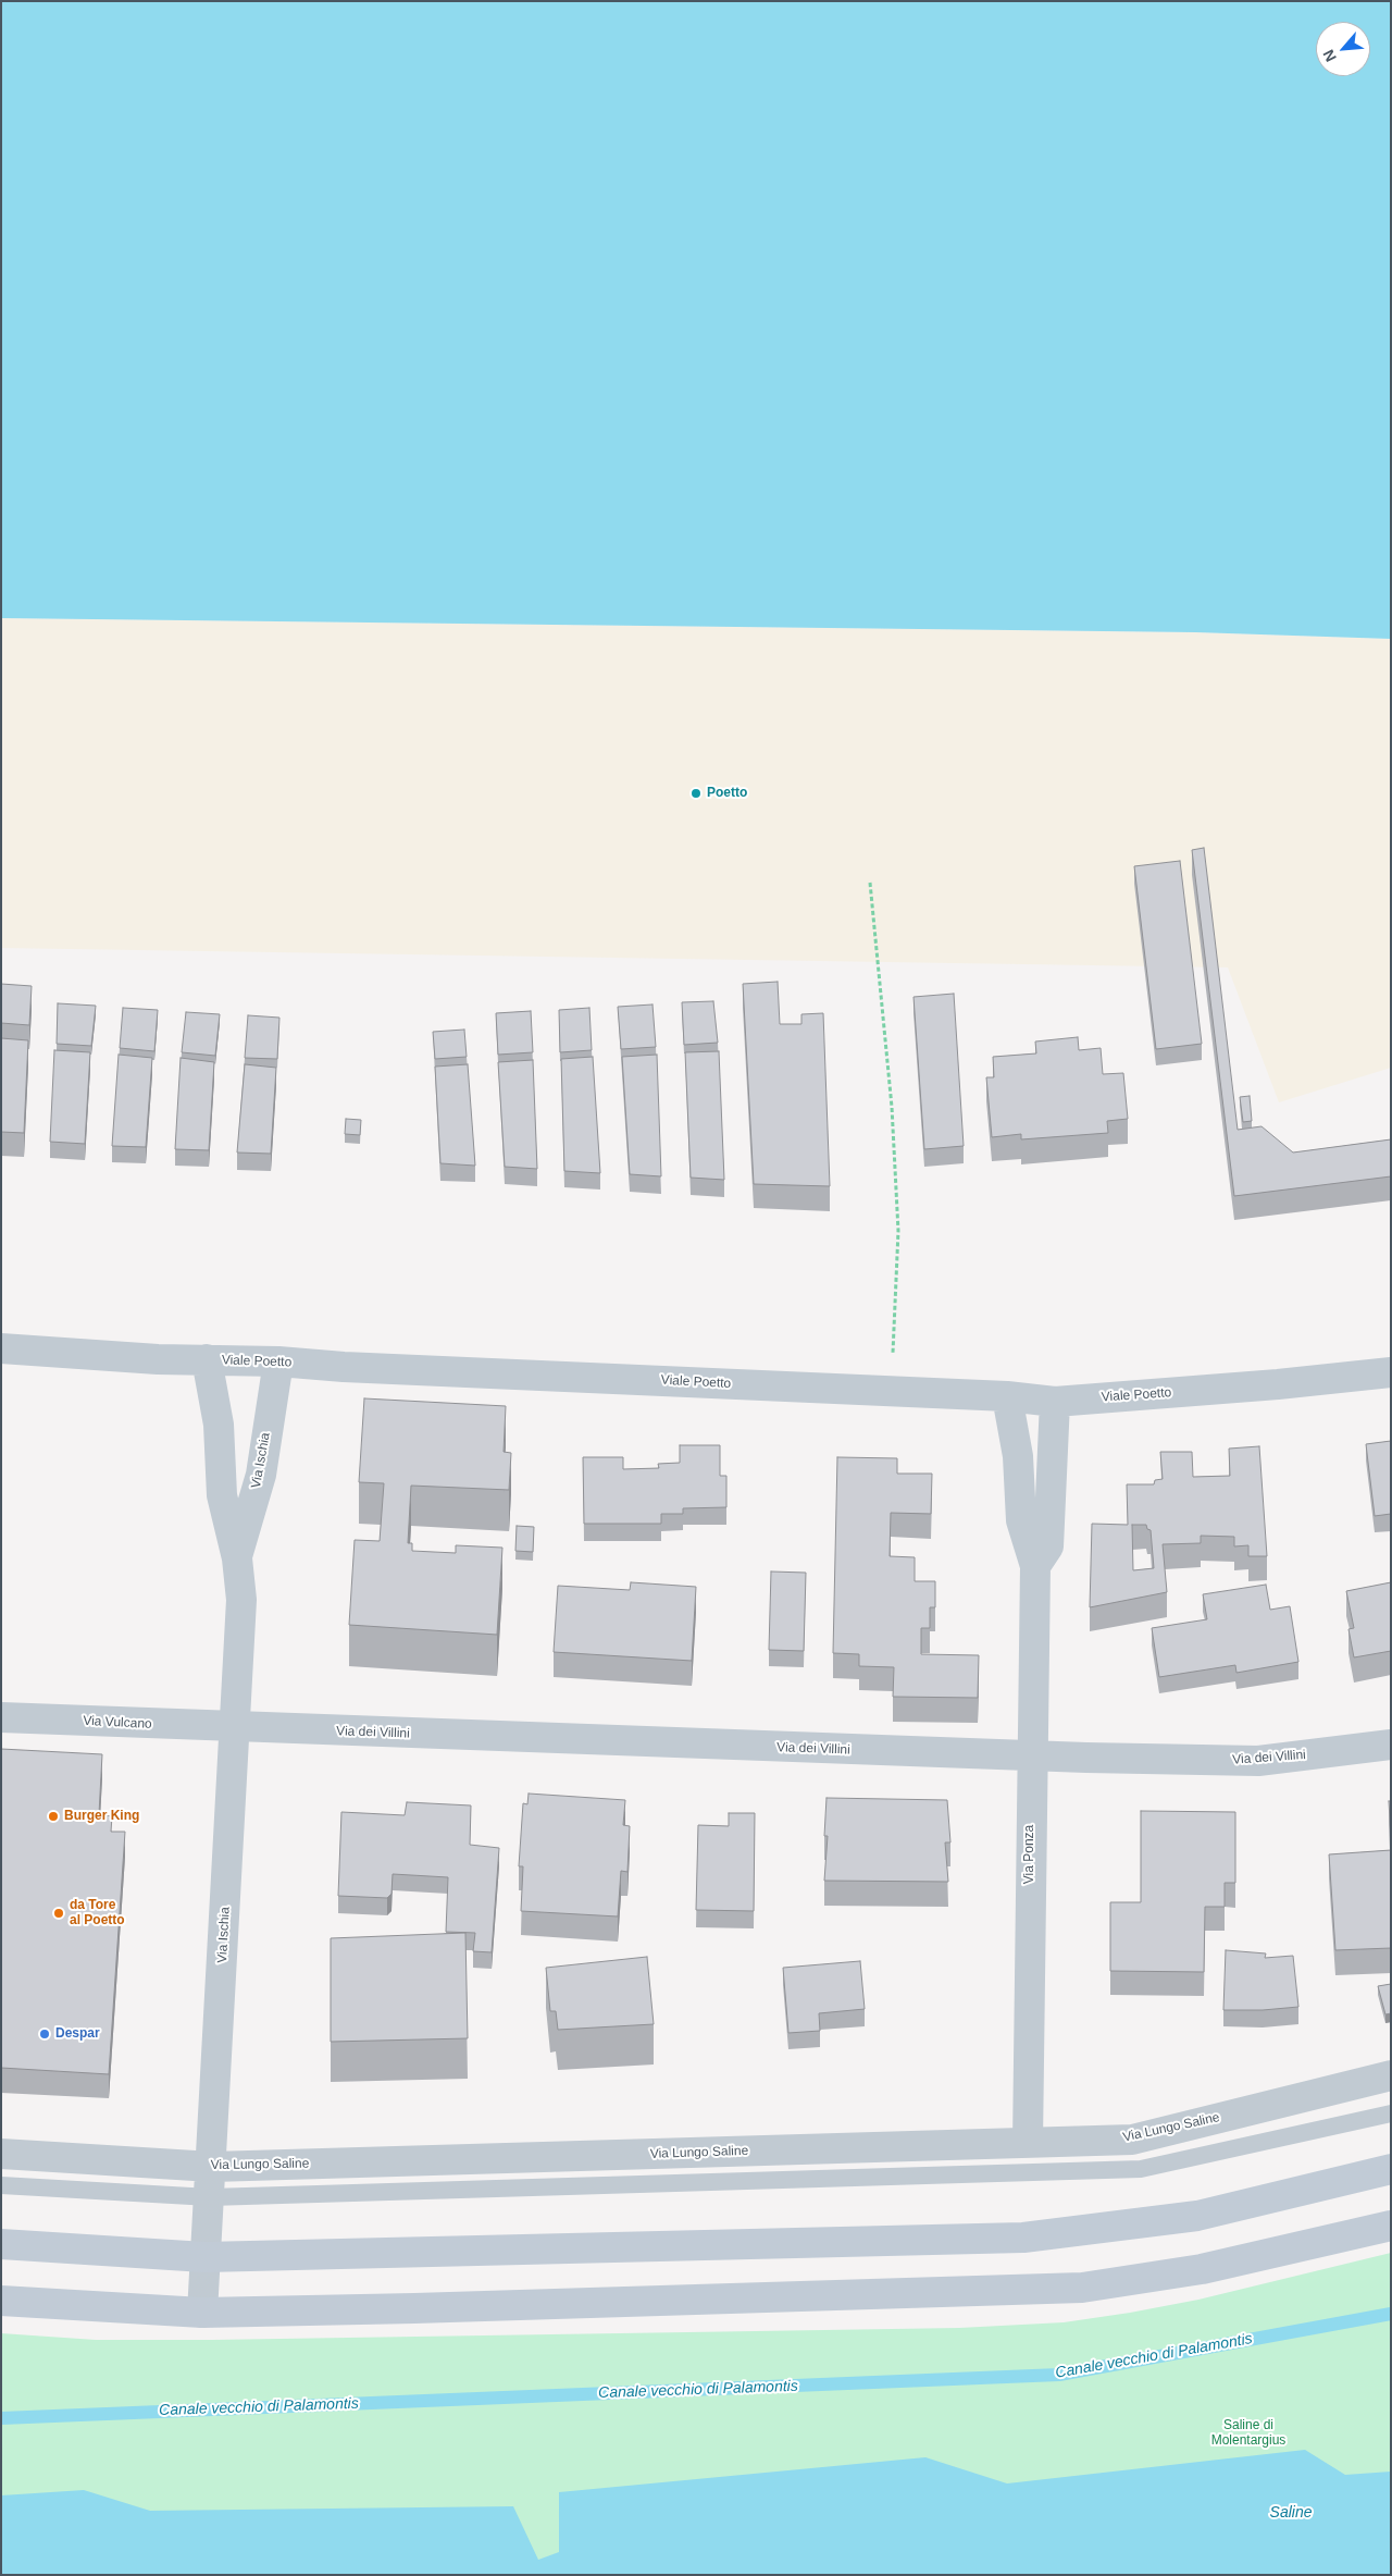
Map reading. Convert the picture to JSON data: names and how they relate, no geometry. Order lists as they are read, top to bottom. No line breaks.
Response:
{"streets":{"street":["Viale Poetto","Via Ischia","Via Vulcano","Via dei Villini","Via Ponza","Via Lungo Saline"]},"crossings":[["Viale Poetto","Via Ischia"],["Viale Poetto","Via Ponza"],["Via Ischia","Via Vulcano"],["Via Ischia","Via dei Villini"],["Via Ischia","Via Lungo Saline"],["Via Vulcano","Via dei Villini"],["Via dei Villini","Via Ponza"],["Via Ponza","Via Lungo Saline"]],"water":["Canale vecchio di Palamontis","Saline"],"parks":["Saline di Molentargius"],"places":["Poetto","Burger King","da Tore al Poetto","Despar"],"north":"bottom left"}
